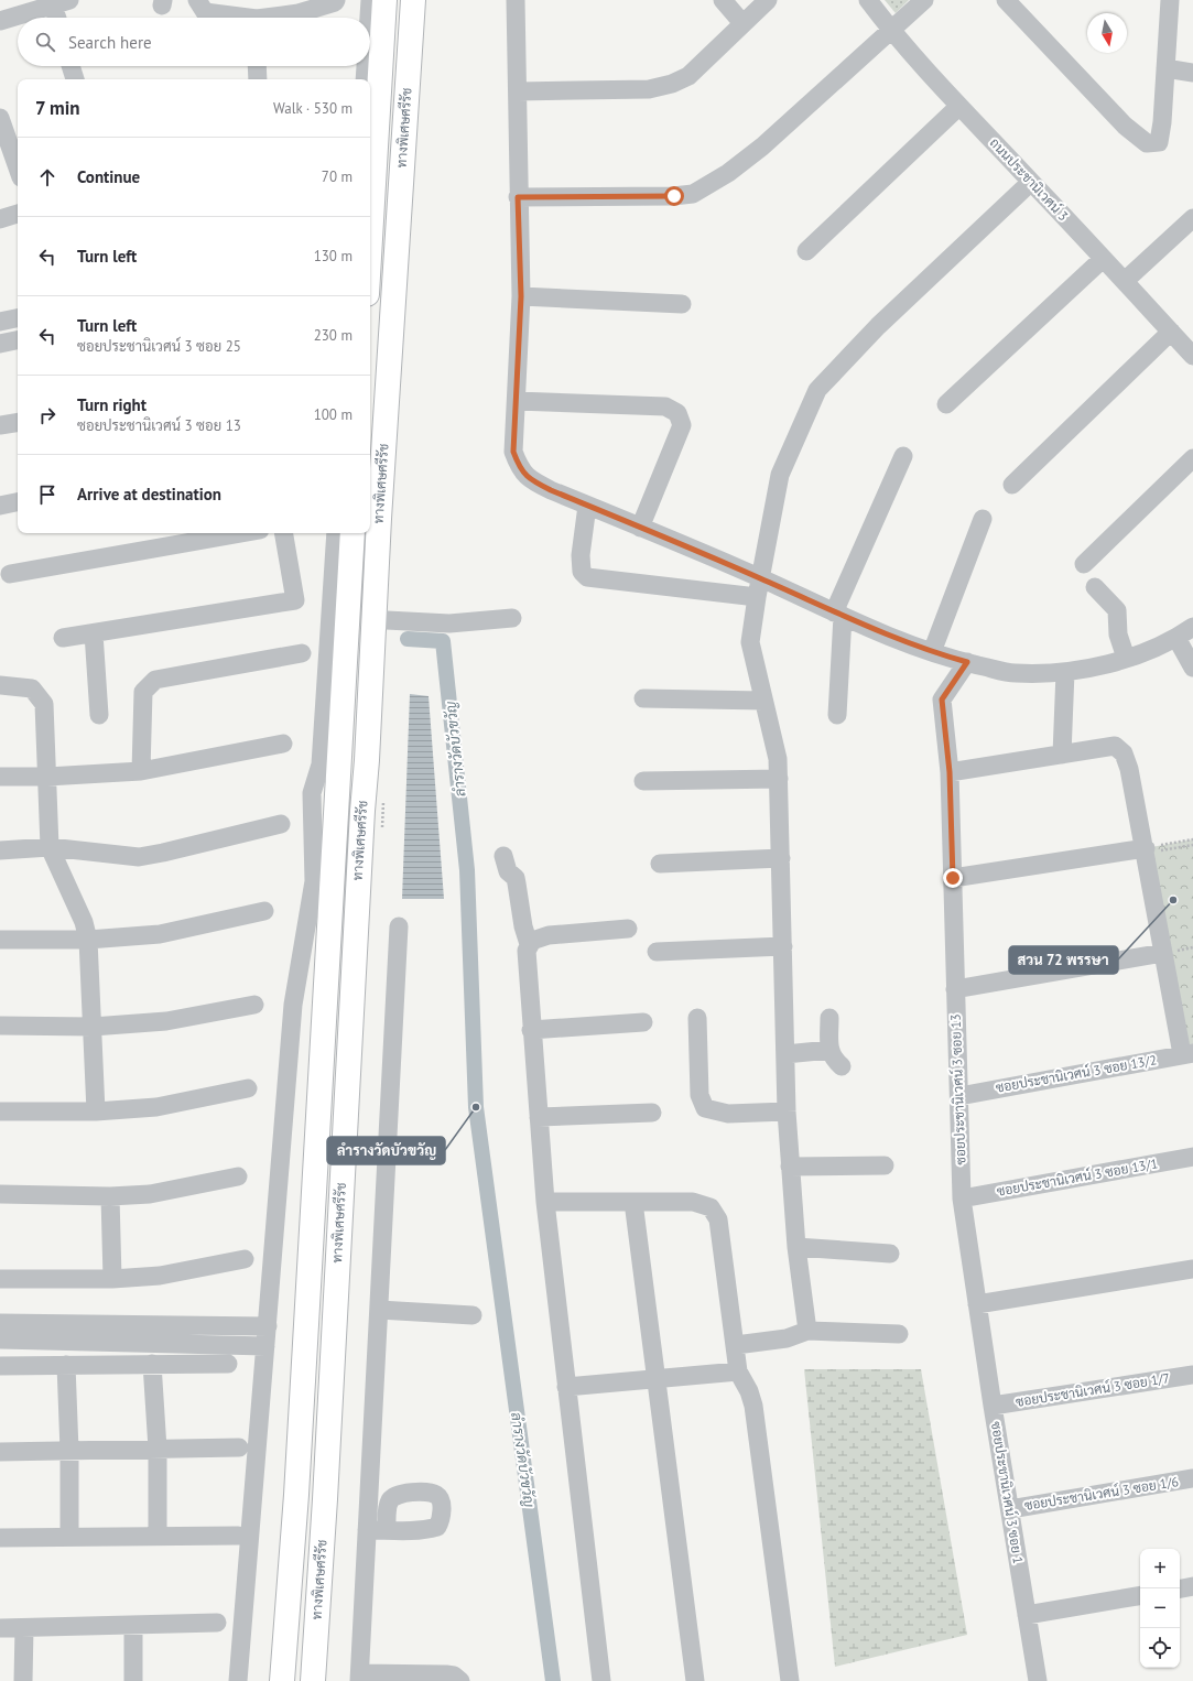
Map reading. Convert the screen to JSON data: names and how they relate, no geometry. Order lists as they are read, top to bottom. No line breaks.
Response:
{"streets":{"highway":["ทางพิเศษศรีรัช"],"street":["ถนนประชานิเวศน์ 3","ซอยประชานิเวศน์ 3 ซอย 13/2","ซอยประชานิเวศน์ 3 ซอย 13","ซอยประชานิเวศน์ 3 ซอย 13/1","ซอยประชานิเวศน์ 3 ซอย 1/7","ซอยประชานิเวศน์ 3 ซอย 1","ซอยประชานิเวศน์ 3 ซอย 1/6"]},"crossings":[["ซอยประชานิเวศน์ 3 ซอย 13/2","ซอยประชานิเวศน์ 3 ซอย 13"],["ซอยประชานิเวศน์ 3 ซอย 13","ซอยประชานิเวศน์ 3 ซอย 13/1"],["ซอยประชานิเวศน์ 3 ซอย 13","ซอยประชานิเวศน์ 3 ซอย 1"],["ซอยประชานิเวศน์ 3 ซอย 1/7","ซอยประชานิเวศน์ 3 ซอย 1"],["ซอยประชานิเวศน์ 3 ซอย 1","ซอยประชานิเวศน์ 3 ซอย 1/6"]],"water":["ลำรางวัดบัวขวัญ"],"places":["สวน 72 พรรษา","ลำรางวัดบัวขวัญ"],"north":"bottom","page":{"search":"Search here","heading":["7 min","Walk · 530 m"],"list":[["Continue","70 m"],["Turn left","130 m"],["Turn left","ซอยประชานิเวศน์ 3 ซอย 25","230 m"],["Turn right","ซอยประชานิเวศน์ 3 ซอย 13","100 m"],"Arrive at destination"],"map_buttons":["+","−"]}}
